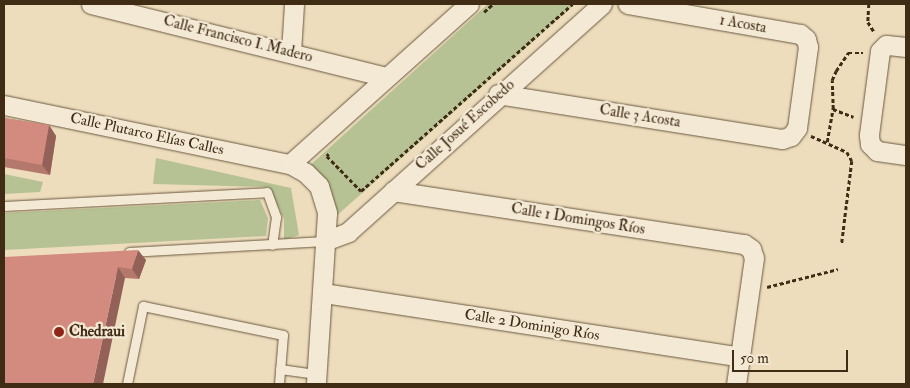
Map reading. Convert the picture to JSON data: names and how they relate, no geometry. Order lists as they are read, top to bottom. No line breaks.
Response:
{"streets":{"street":["1 Acosta","Calle Francisco I. Madero","Calle 3 Acosta","Calle Josué Escobedo","Calle Plutarco Elías Calles","Calle 1 Domingos Ríos","Calle 2 Dominigo Ríos"]},"crossings":[["1 Acosta","Calle 3 Acosta"],["Calle 3 Acosta","Calle Josué Escobedo"],["Calle Josué Escobedo","Calle 1 Domingos Ríos"]],"places":["Chedraui"],"scale_bar":"50 m"}
